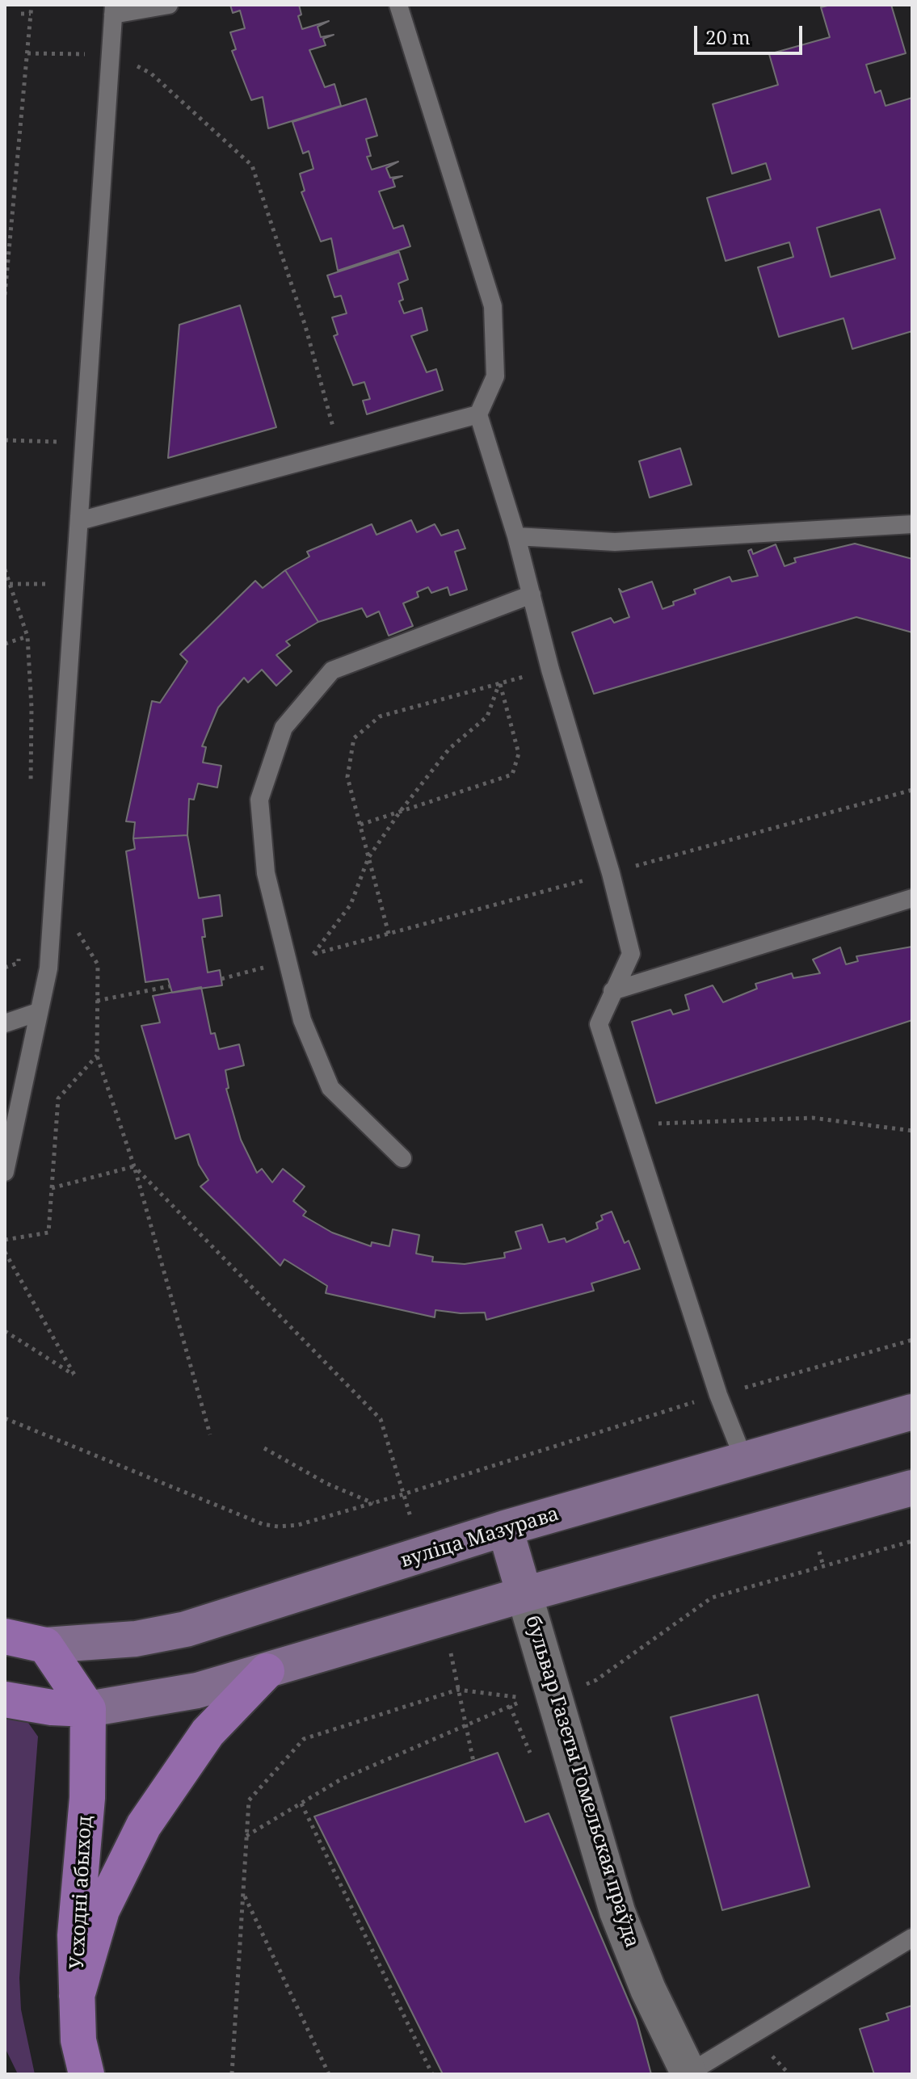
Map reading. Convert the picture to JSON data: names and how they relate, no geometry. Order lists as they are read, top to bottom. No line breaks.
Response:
{"streets":{"main road":["вуліца Мазурава","Усходні абыход"],"street":["бульвар Газеты Гомельская праўда"]},"scale_bar":"20 m"}
